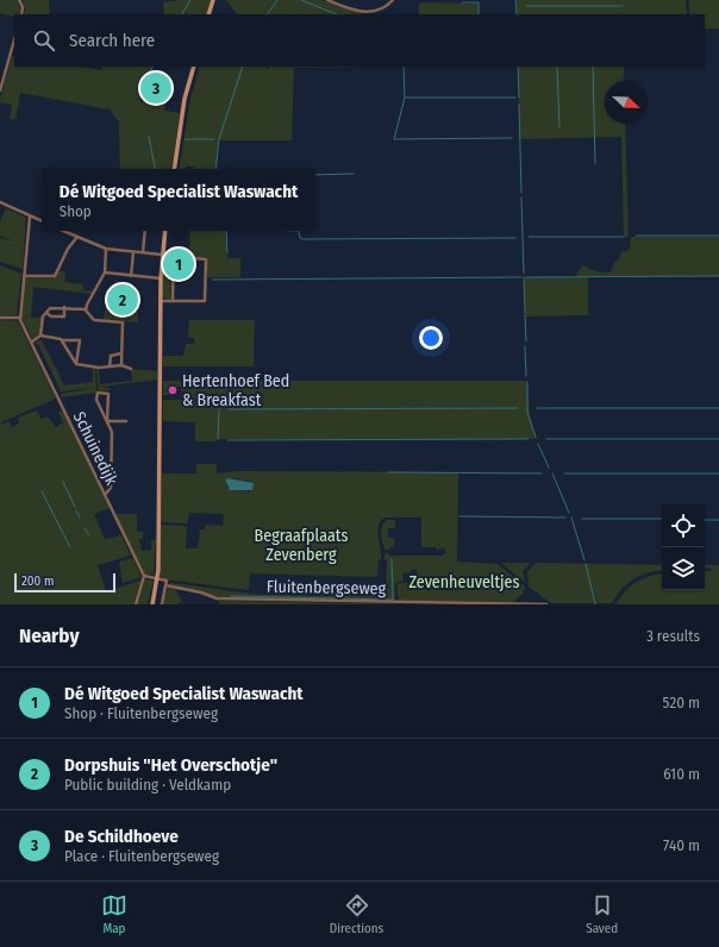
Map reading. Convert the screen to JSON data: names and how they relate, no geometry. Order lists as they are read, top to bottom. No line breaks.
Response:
{"streets":{"street":["Schuinedijk","Fluitenbergseweg"]},"parks":["Begraafplaats Zevenberg","Zevenheuveltjes"],"places":["Hertenhoef Bed & Breakfast"],"scale_bar":"200 m","north":"bottom right","page":{"search":"Search here","pins":["3","1","2"],"popup":["Dé Witgoed Specialist Waswacht","Shop"],"scale":"200 m","heading":["Nearby","3 results"],"list":[{"mark":"1","name":"Dé Witgoed Specialist Waswacht","note":"Shop · Fluitenbergseweg","value":"520 m"},{"mark":"2","name":"Dorpshuis \"Het Overschotje\"","note":"Public building · Veldkamp","value":"610 m"},{"mark":"3","name":"De Schildhoeve","note":"Place · Fluitenbergseweg","value":"740 m"}],"nav":["Map","Directions","Saved"]}}
